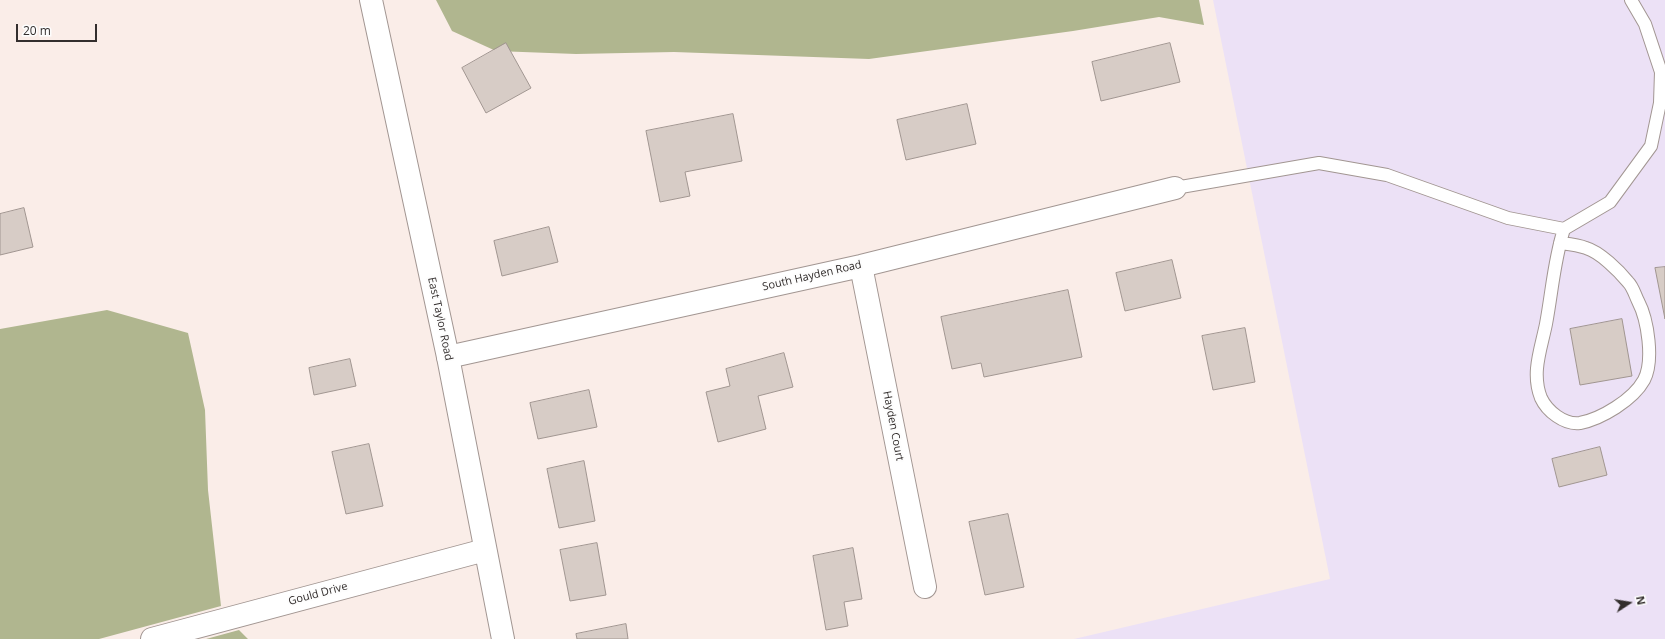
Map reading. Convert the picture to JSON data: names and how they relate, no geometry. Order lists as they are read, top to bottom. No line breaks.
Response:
{"streets":{"street":["South Hayden Road","East Taylor Road","Hayden Court","Gould Drive"]},"crossings":[["South Hayden Road","East Taylor Road"],["South Hayden Road","Hayden Court"],["East Taylor Road","Gould Drive"]],"scale_bar":"20 m","north":"right"}
